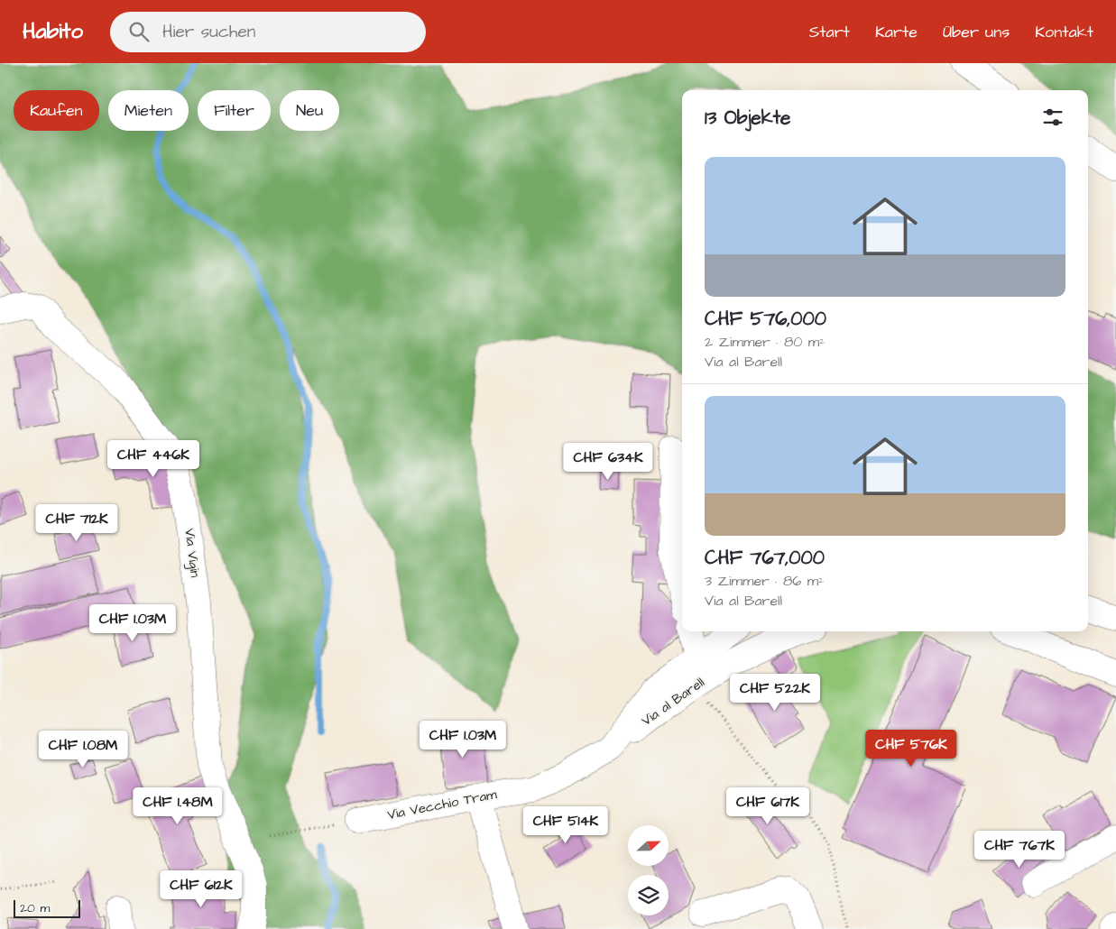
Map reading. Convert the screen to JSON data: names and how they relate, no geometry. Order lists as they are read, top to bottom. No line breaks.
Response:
{"streets":{"street":["Via Vigìn","Via al Barell","Via Vecchio Tram"]},"crossings":[["Via al Barell","Via Vecchio Tram"]],"scale_bar":"20 m","north":"right","page":{"header":"Habito","search":"Hier suchen","nav":["Start","Karte","Über uns","Kontakt"],"chip":["Kaufen","Mieten","Filter","Neu"],"heading":"13 Objekte","list":[{"name":"CHF 576,000","note":"2 Zimmer · 80 m² · Via al Barell"},{"name":"CHF 767,000","note":"3 Zimmer · 86 m² · Via al Barell"}],"price":["CHF 446K","CHF 634K","CHF 712K","CHF 1.03M","CHF 522K","CHF 1.03M","CHF 576K","CHF 1.08M","CHF 1.48M","CHF 617K","CHF 514K","CHF 767K","CHF 612K"],"scale":"20 m"}}
